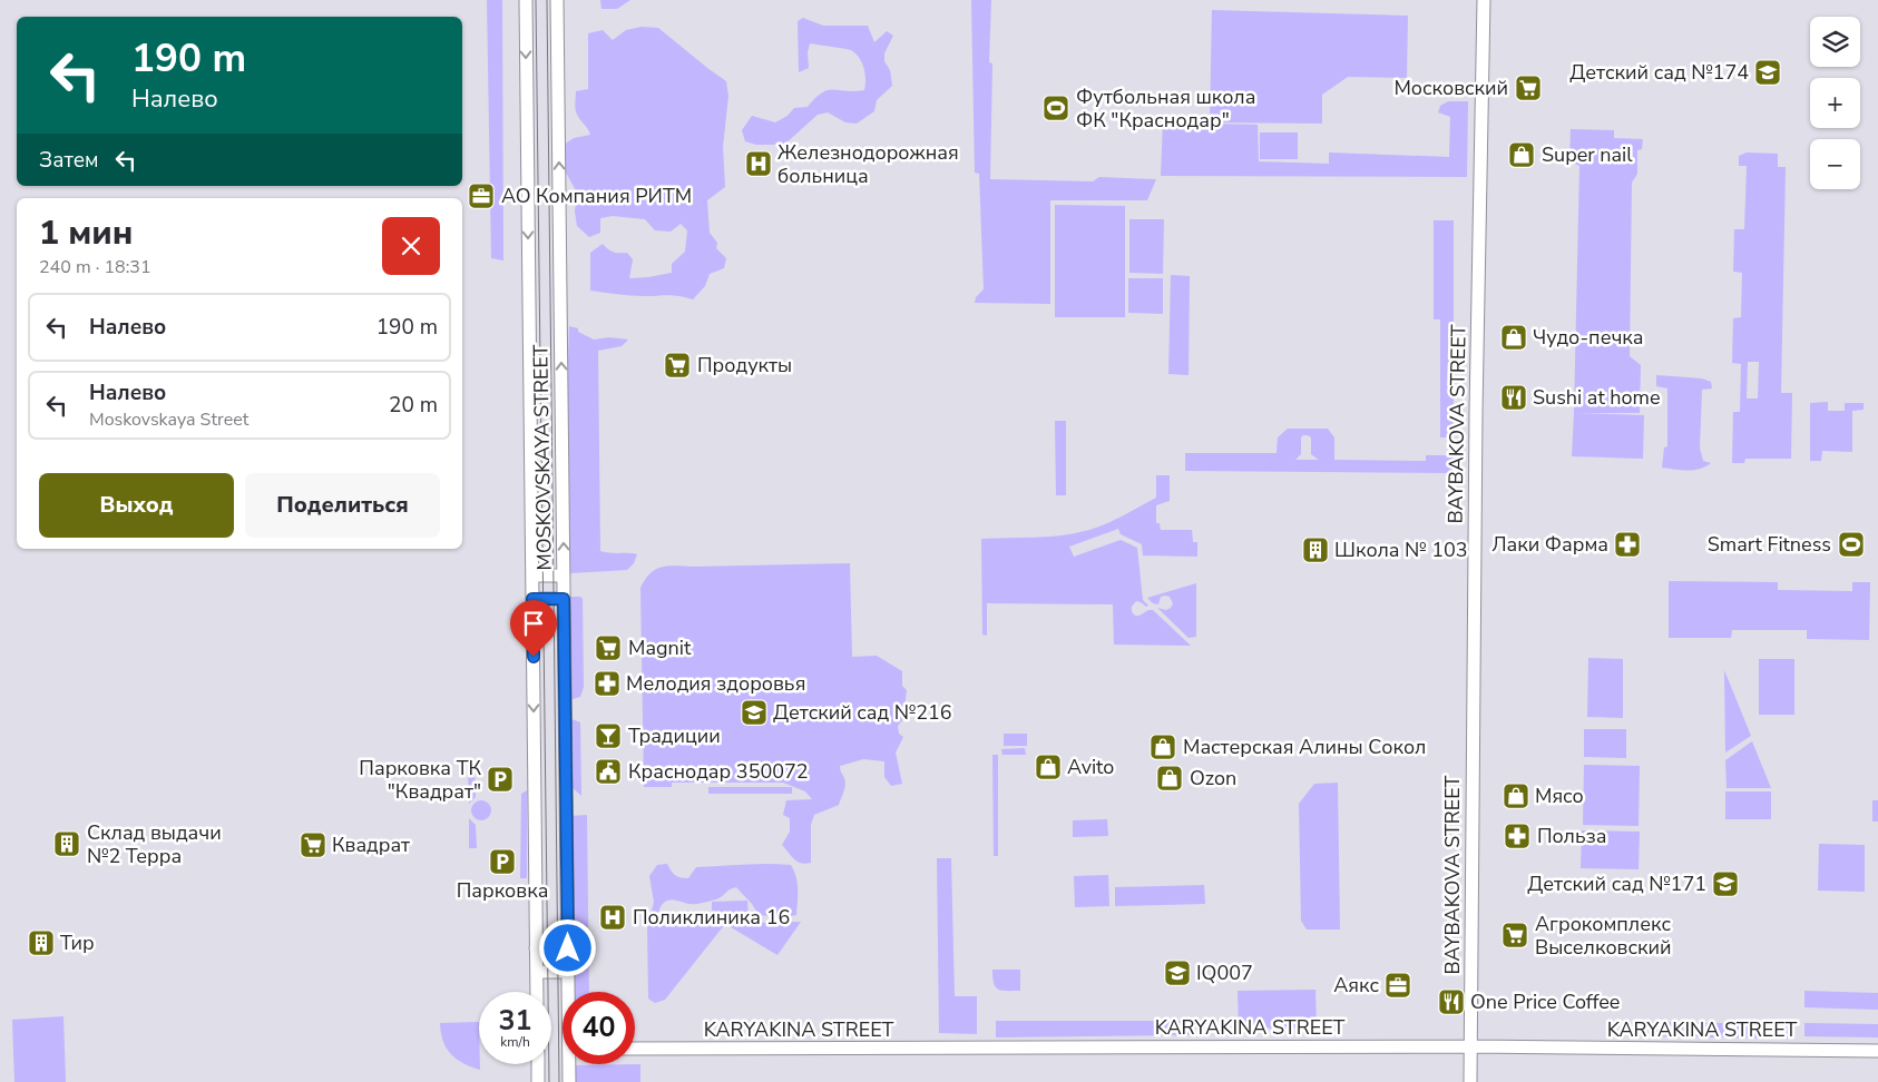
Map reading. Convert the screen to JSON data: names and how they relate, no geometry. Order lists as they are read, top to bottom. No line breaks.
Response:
{"streets":{"street":["BAYBAKOVA STREET","MOSKOVSKAYA STREET","KARYAKINA STREET"]},"crossings":[["BAYBAKOVA STREET","KARYAKINA STREET"]],"places":{"school or university":["Детский сад №174","Детский сад №216","Детский сад №171","IQ007"],"supermarket":["Московский","Продукты","Magnit","Квадрат","Агрокомплекс Выселковский"],"sports":["Футбольная школа ФК \"Краснодар\"","Smart Fitness"],"shop":["Super nail","Чудо-печка","Мастерская Алины Сокол","Avito","Ozon","Мясо"],"hospital":["Железнодорожная больница","Поликлиника 16"],"office":["АО Компания РИТМ","Аякс"],"restaurant":["Sushi at home","One Price Coffee"],"pharmacy":["Лаки Фарма","Мелодия здоровья","Польза"],"building":["Школа № 103","Склад выдачи №2 Терра","Тир"],"bar":["Традиции"],"public building":["Краснодар 350072"],"parking":["Парковка ТК \"Квадрат\"","Парковка"]},"page":{"map_buttons":["+","−"],"turn":["190 m","Налево"],"then":"Затем","heading":["1 мин","240 m · 18:31"],"list":[{"name":"Налево","value":"190 m"},{"name":"Налево","note":"Moskovskaya Street","value":"20 m"}],"buttons":["Выход","Поделиться"],"speed":"31 km/h","limit":"40"}}
